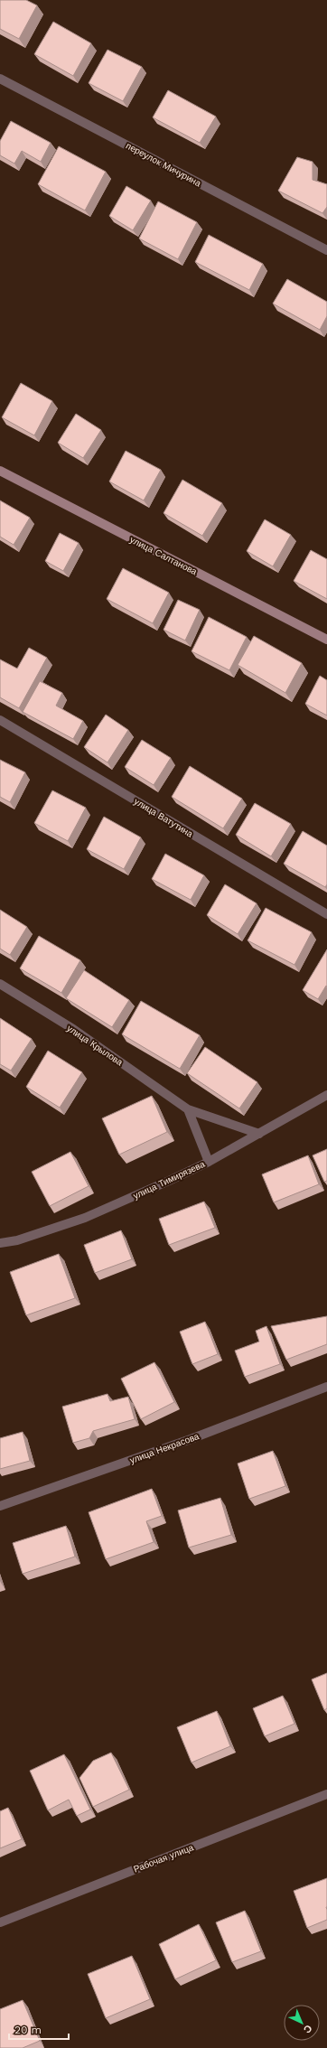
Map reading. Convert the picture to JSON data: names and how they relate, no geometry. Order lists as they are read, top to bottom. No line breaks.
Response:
{"streets":{"main road":["улица Салтанова"],"street":["переулок Мичурина","улица Ватутина","улица Крылова","улица Тимирязева","улица Некрасова","Рабочая улица"]},"crossings":[["улица Крылова","улица Тимирязева"]],"scale_bar":"20 m","north":"bottom right"}
